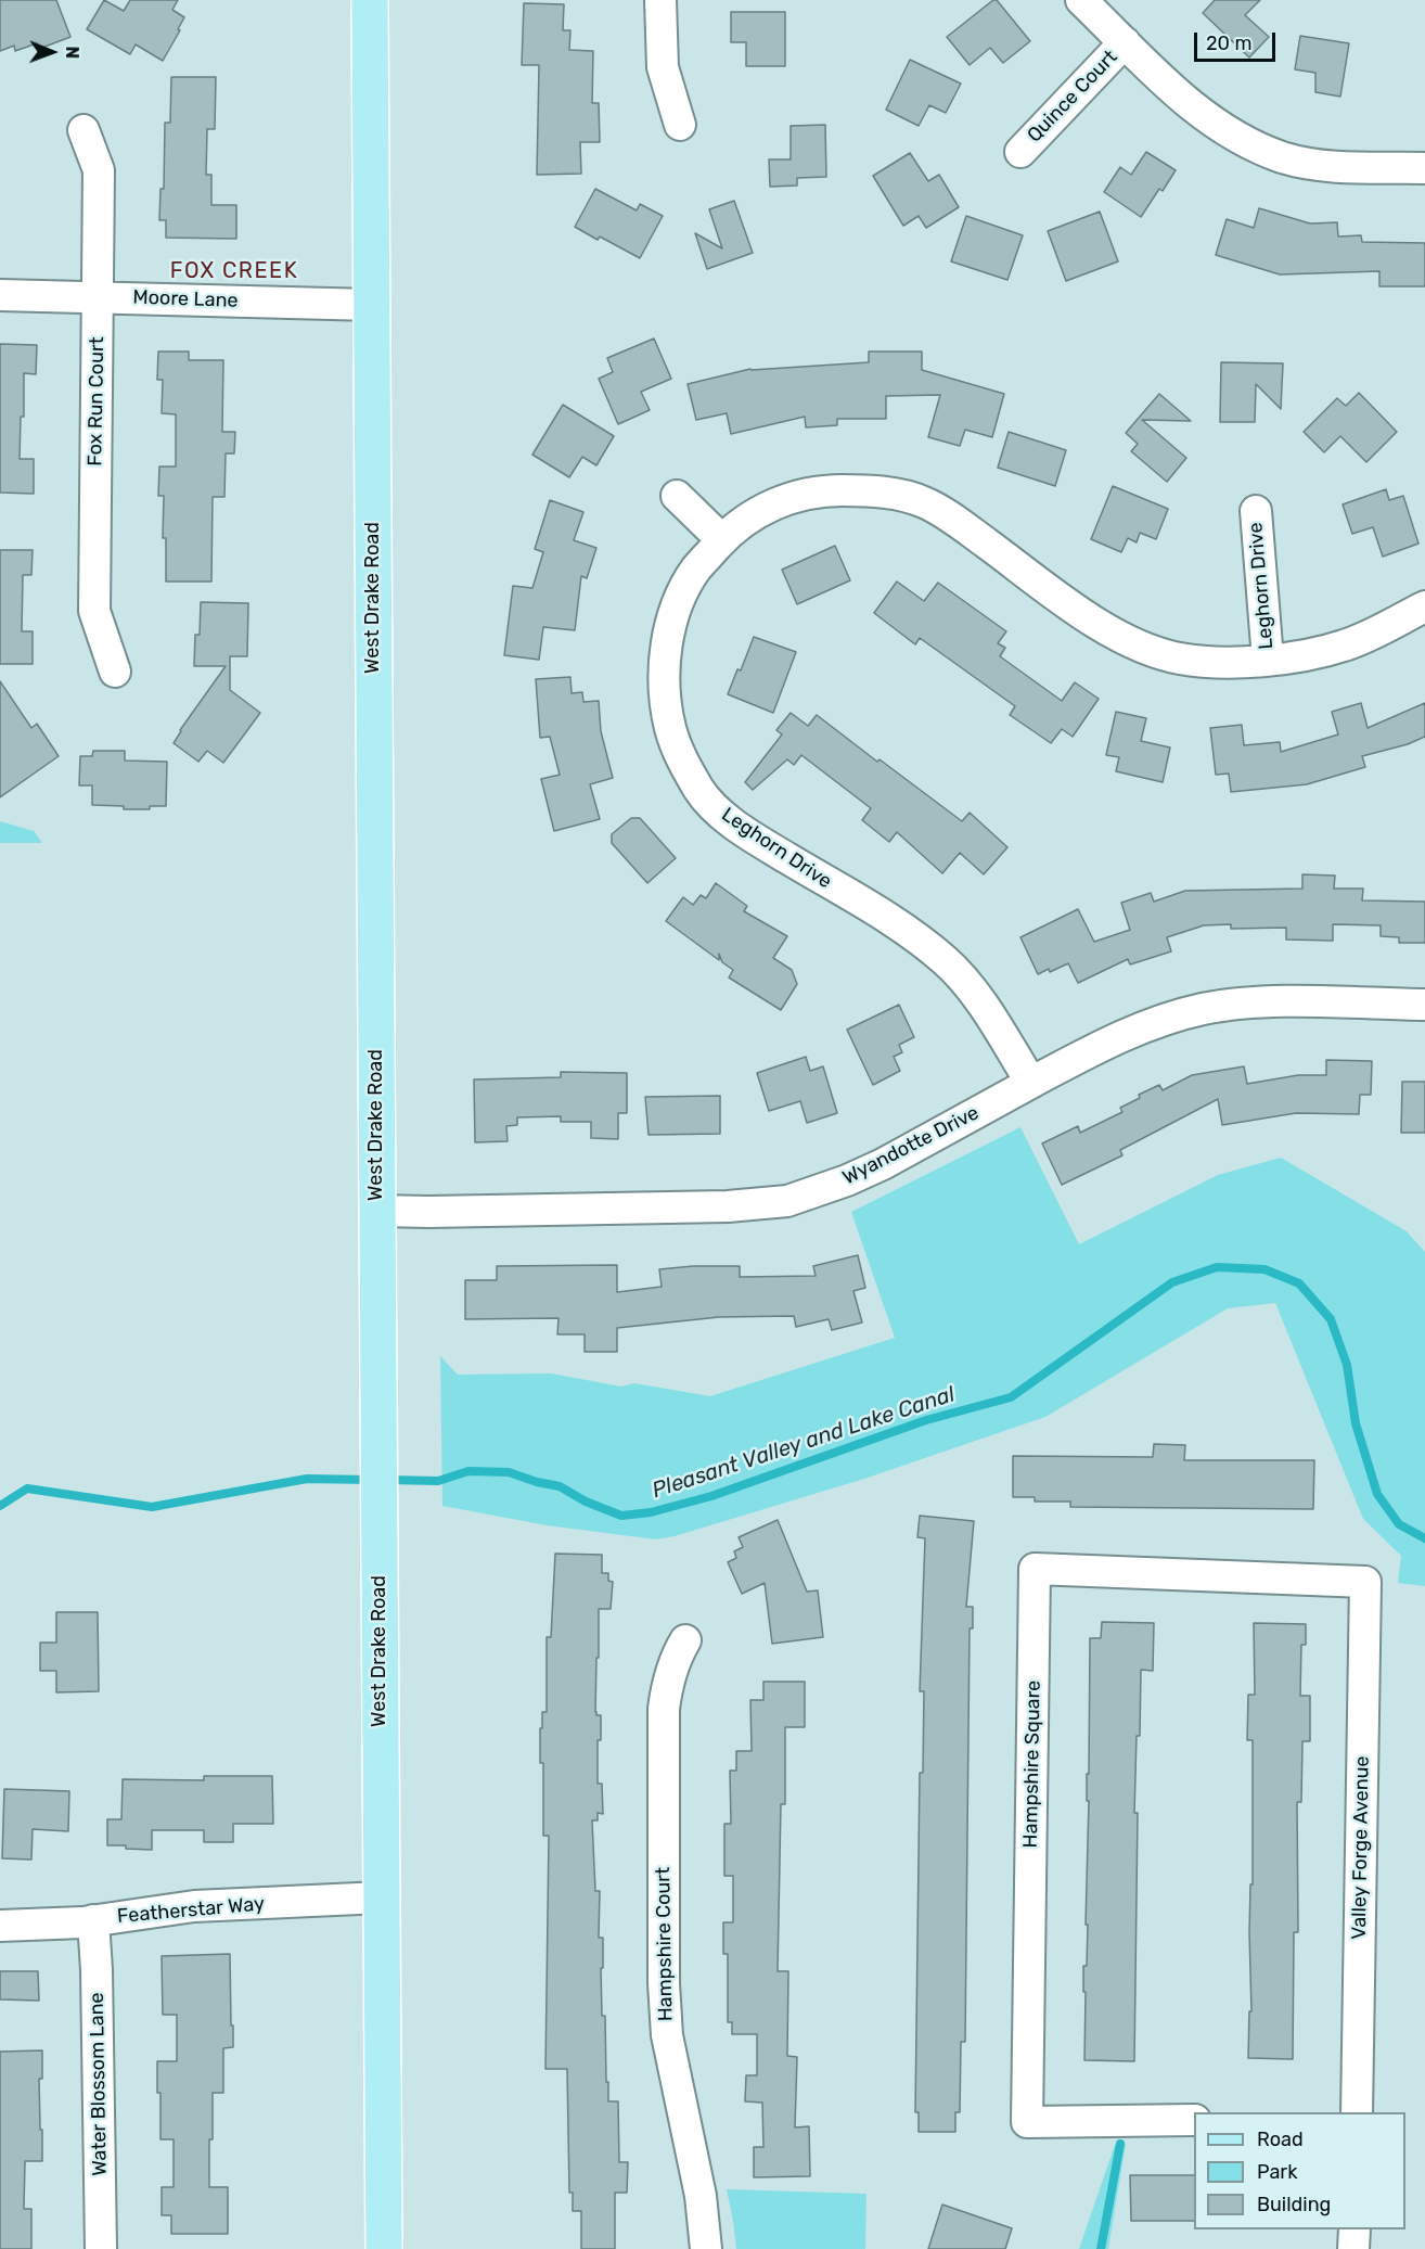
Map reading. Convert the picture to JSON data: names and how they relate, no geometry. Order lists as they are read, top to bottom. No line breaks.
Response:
{"streets":{"main road":["West Drake Road"],"street":["Quince Court","Moore Lane","Fox Run Court","Leghorn Drive","Wyandotte Drive","Hampshire Square","Valley Forge Avenue","Featherstar Way","Hampshire Court","Water Blossom Lane"]},"crossings":[["Moore Lane","Fox Run Court"],["Moore Lane","West Drake Road"],["Leghorn Drive","Wyandotte Drive"],["West Drake Road","Wyandotte Drive"],["West Drake Road","Featherstar Way"],["Hampshire Square","Valley Forge Avenue"],["Featherstar Way","Water Blossom Lane"]],"districts":["FOX CREEK"],"water":["Pleasant Valley and Lake Canal"],"legend":["Road","Park","Building"],"scale_bar":"20 m","north":"right"}
